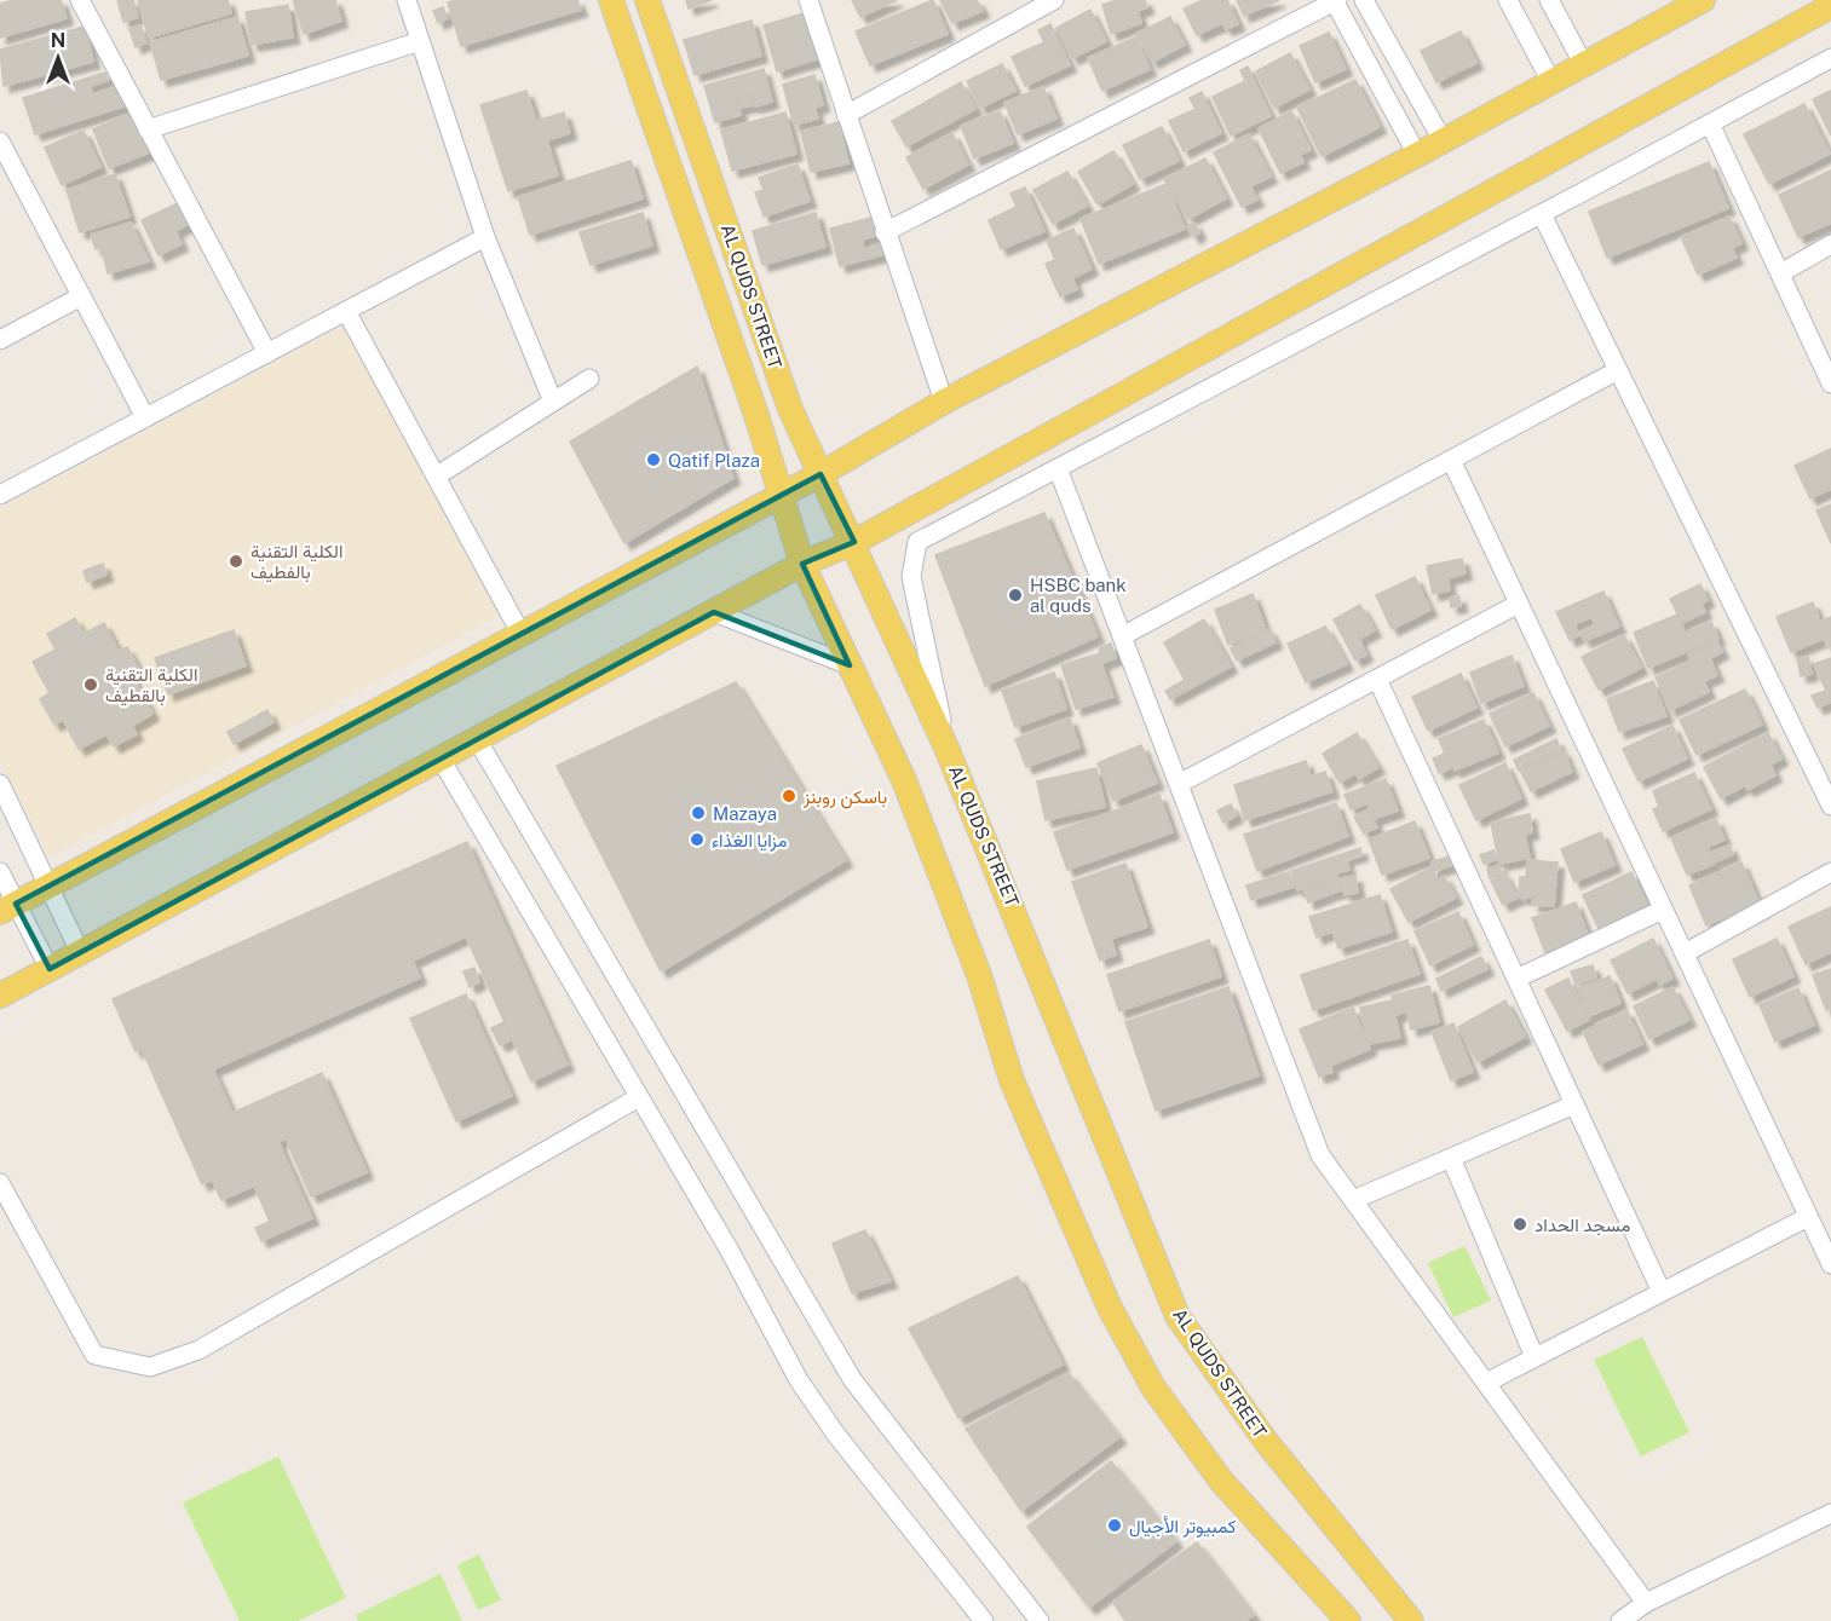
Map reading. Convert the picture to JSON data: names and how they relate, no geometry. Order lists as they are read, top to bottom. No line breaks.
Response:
{"streets":{"main road":["AL QUDS STREET"]},"places":["Qatif Plaza","الكلية التقنية بالفطيف","HSBC bank al quds","الكلية التقنية بالقطيف","باسكن روبنز","Mazaya","مزايا الغذاء","مسجد الحداد","كمبيوتر الأجيال"],"north":"top"}
